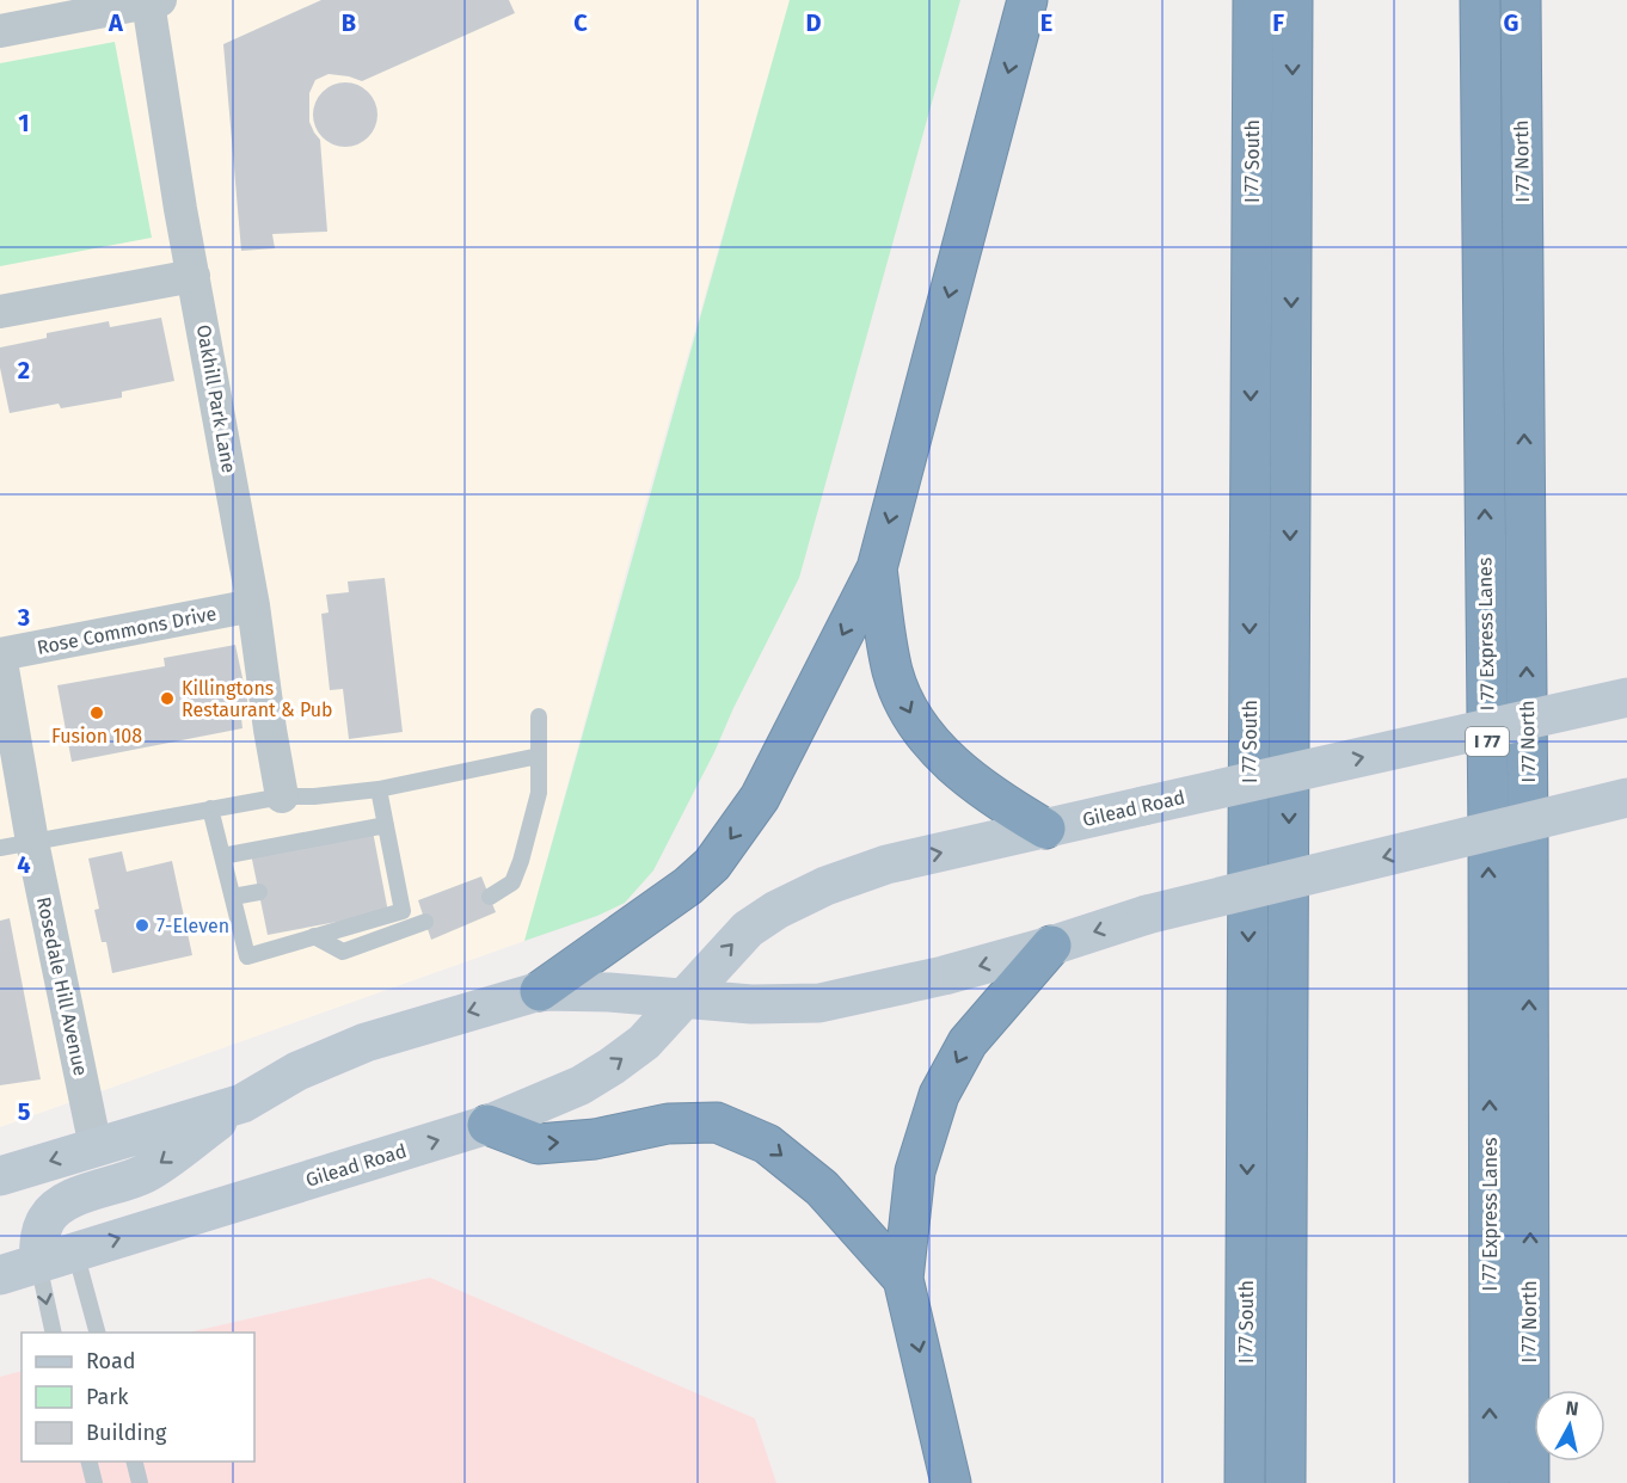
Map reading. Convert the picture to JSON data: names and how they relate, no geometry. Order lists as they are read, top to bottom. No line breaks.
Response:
{"streets":{"highway":["I 77 South","I 77 North","I 77 Express Lanes","I 77"],"main road":["Gilead Road"],"street":["Oakhill Park Lane","Rose Commons Drive","Rosedale Hill Avenue"]},"crossings":[["Oakhill Park Lane","Rose Commons Drive"],["Rose Commons Drive","Rosedale Hill Avenue"]],"places":["Killingtons Restaurant & Pub","Fusion 108","7-Eleven"],"legend":["Road","Park","Building"],"north":"top","grid":{"columns":["A","B","C","D","E","F","G"],"rows":["1","2","3","4","5"]}}
